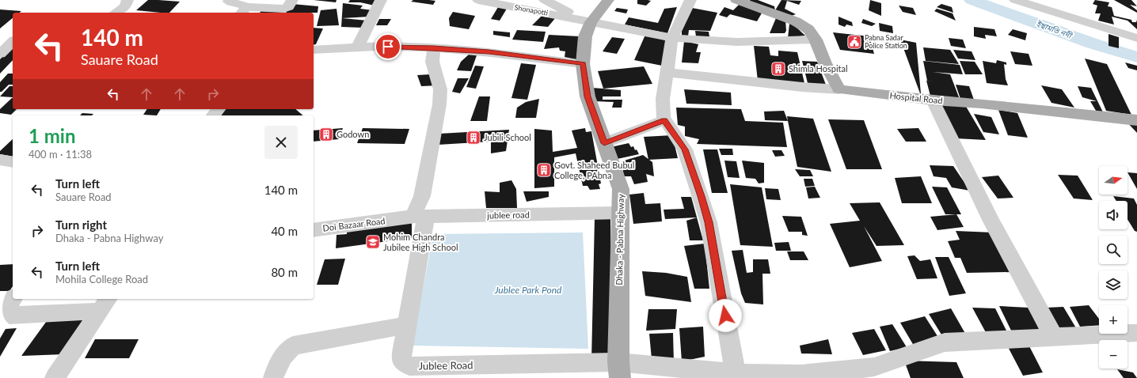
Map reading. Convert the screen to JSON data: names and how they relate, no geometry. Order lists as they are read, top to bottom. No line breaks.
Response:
{"streets":{"main road":["Hospital Road","Dhaka - Pabna Highway"],"street":["Shonapotti","jublee road","Doi Bazaar Road","Jublee Road"]},"crossings":[["Shonapotti","Dhaka - Pabna Highway"],["jublee road","Doi Bazaar Road"],["jublee road","Dhaka - Pabna Highway"],["jublee road","Jublee Road"],["Doi Bazaar Road","Jublee Road"],["Dhaka - Pabna Highway","Jublee Road"]],"water":["ইছামতি নদী","Jublee Park Pond"],"places":{"public building":["Pabna Sadar Police Station"],"building":["Shimla Hospital","Godown","Jubili School","Govt. Shaheed Bubul College, PAbna"],"school or university":["Mohim Chandra Jubilee High School"]},"north":"right","page":{"turn":["140 m","Sauare Road"],"heading":["1 min","400 m · 11:38"],"map_buttons":["+","−"],"list":[{"name":"Turn left","note":"Sauare Road","value":"140 m"},{"name":"Turn right","note":"Dhaka - Pabna Highway","value":"40 m"},{"name":"Turn left","note":"Mohila College Road","value":"80 m"}]}}
